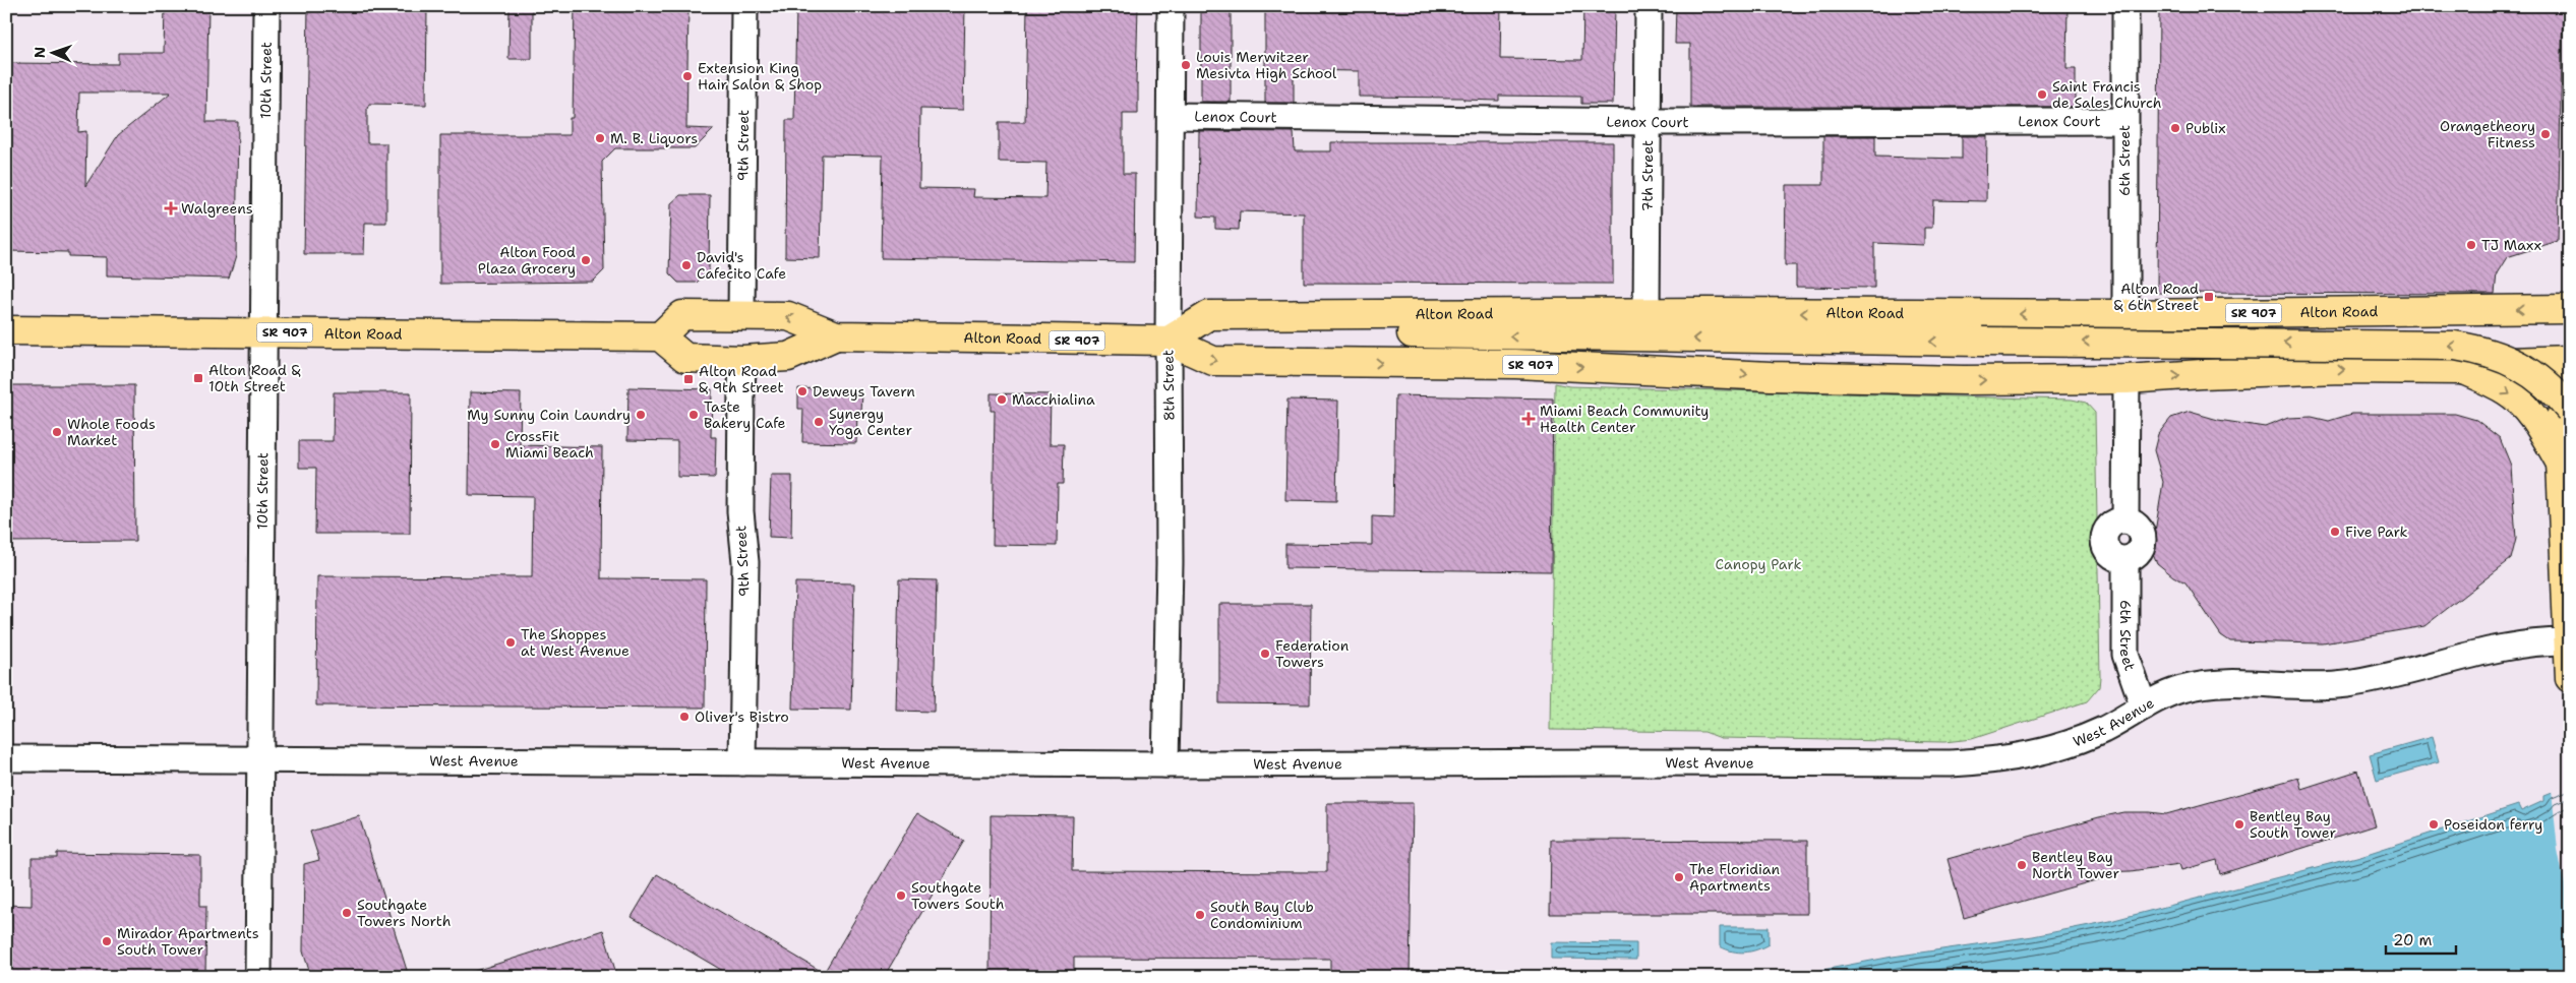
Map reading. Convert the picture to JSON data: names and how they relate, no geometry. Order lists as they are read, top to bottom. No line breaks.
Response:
{"streets":{"highway":["Alton Road","SR 907"],"street":["10th Street","Lenox Court","9th Street","6th Street","7th Street","8th Street","West Avenue"]},"crossings":[["10th Street","Alton Road"],["10th Street","West Avenue"],["Lenox Court","6th Street"],["Lenox Court","7th Street"],["Lenox Court","8th Street"],["9th Street","Alton Road"],["9th Street","West Avenue"],["6th Street","Alton Road"],["6th Street","West Avenue"],["7th Street","Alton Road"],["Alton Road","8th Street"],["8th Street","West Avenue"]],"parks":["Canopy Park"],"places":{"other":["Louis Merwitzer Mesivta High School","Extension King Hair Salon & Shop","Saint Francis de Sales Church","Publix","Orangetheory Fitness","M. B. Liquors","TJ Maxx","Alton Food Plaza Grocery","David's Cafecito Cafe","Deweys Tavern","Macchialina","My Sunny Coin Laundry","Taste Bakery Cafe","Synergy Yoga Center","Whole Foods Market","CrossFit Miami Beach","Five Park","The Shoppes at West Avenue","Federation Towers","Oliver's Bistro","Bentley Bay South Tower","Poseidon ferry","Bentley Bay North Tower","The Floridian Apartments","Southgate Towers South","Southgate Towers North","South Bay Club Condominium","Mirador Apartments South Tower"],"health":["Walgreens","Miami Beach Community Health Center"],"transit":["Alton Road & 6th Street","Alton Road & 10th Street","Alton Road & 9th Street"]},"scale_bar":"20 m","north":"left"}
